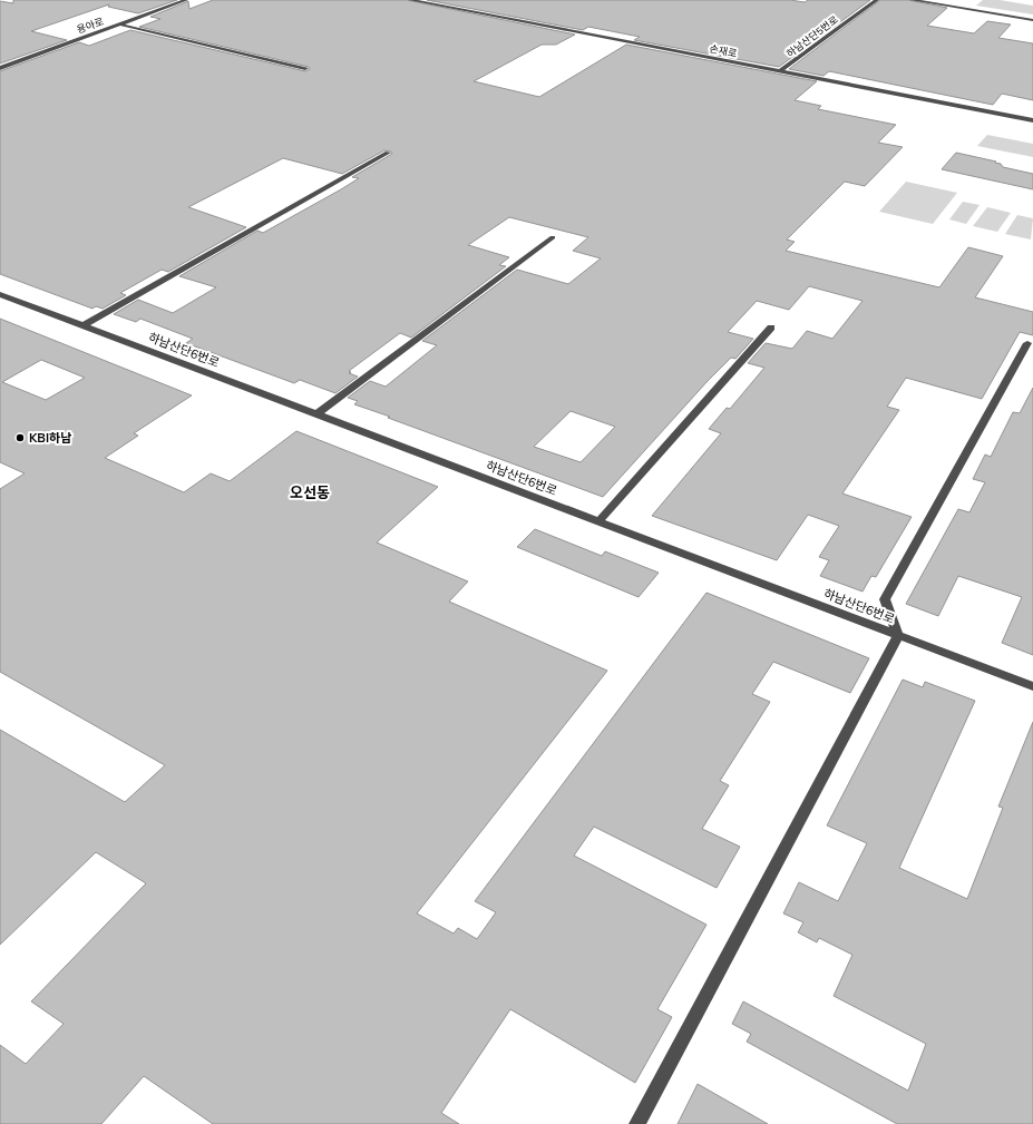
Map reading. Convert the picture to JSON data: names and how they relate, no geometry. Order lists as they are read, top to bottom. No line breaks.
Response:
{"streets":{"street":["용아로","하남산단5번로","손재로","하남산단6번로"]},"crossings":[["하남산단5번로","손재로"]],"districts":["오선동"],"places":["KBI하남"]}
